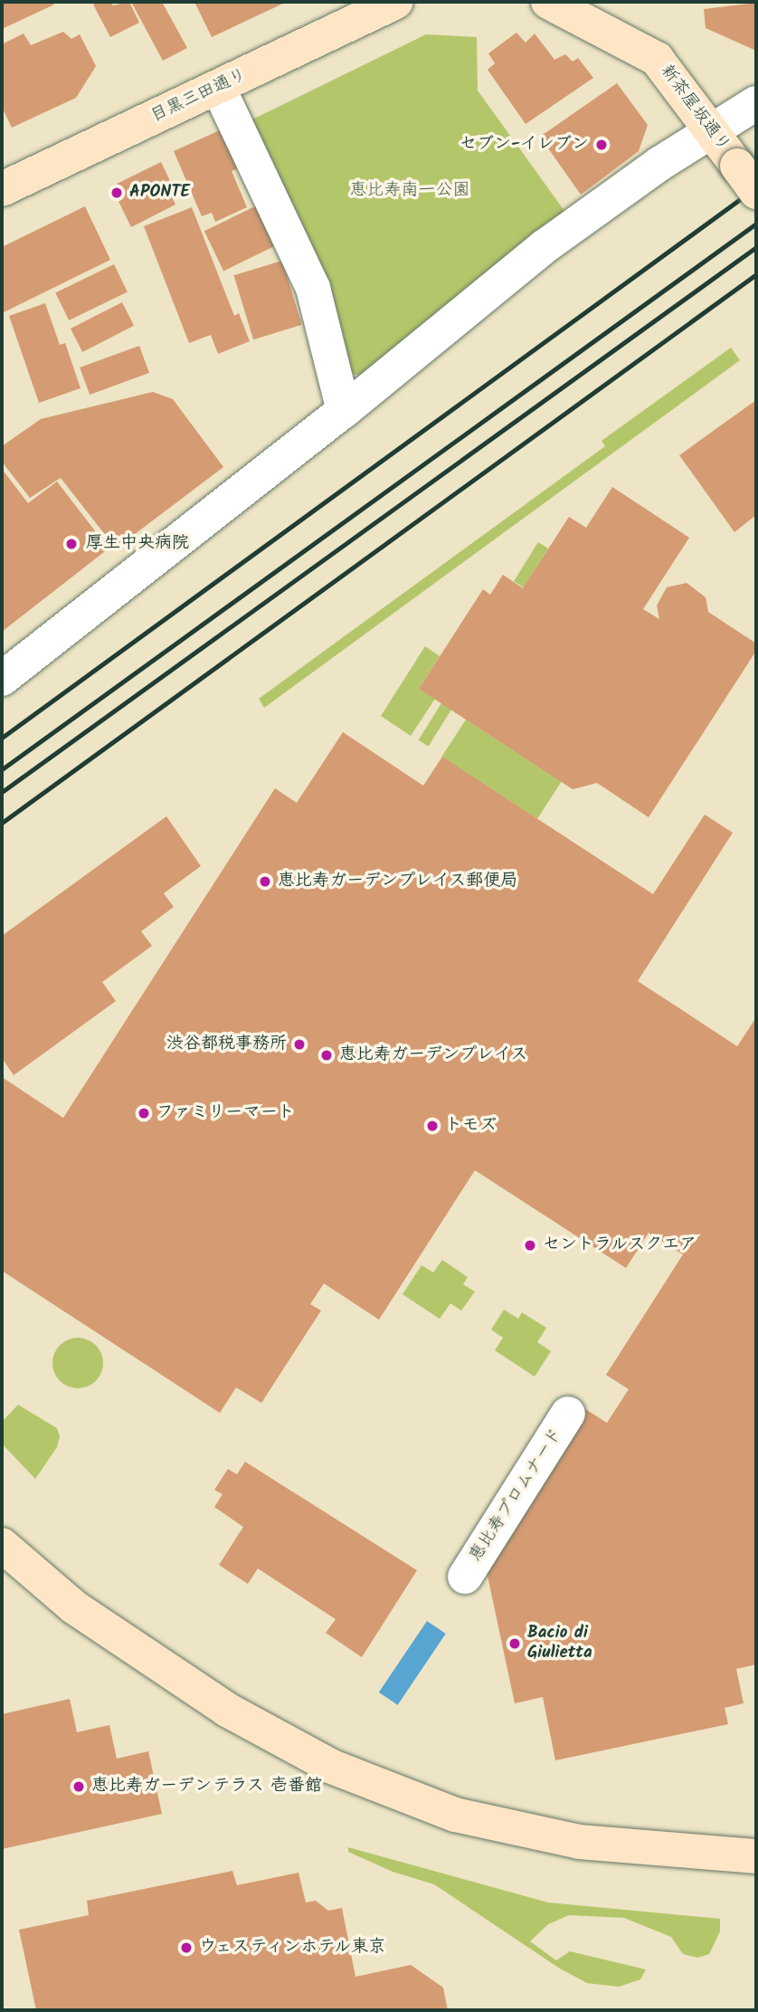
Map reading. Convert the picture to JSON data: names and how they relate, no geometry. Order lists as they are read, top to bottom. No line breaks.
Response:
{"streets":{"street":["目黒三田通り","新茶屋坂通り","恵比寿プロムナード"]},"parks":["恵比寿南一公園"],"places":["セブン-イレブン","APONTE","厚生中央病院","恵比寿ガーデンプレイス郵便局","渋谷都税事務所","恵比寿ガーデンプレイス","ファミリーマート","トモズ","セントラルスクエア","Bacio di Giulietta","恵比寿ガーデンテラス 壱番館","ウェスティンホテル東京"]}
